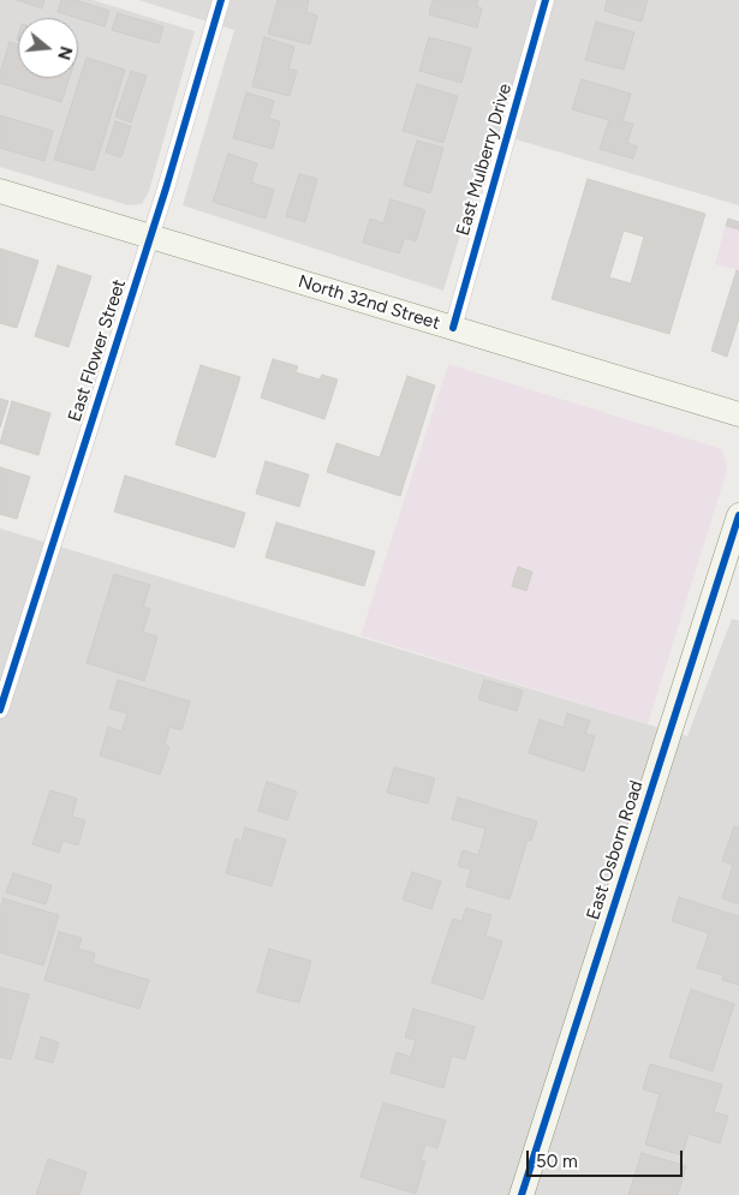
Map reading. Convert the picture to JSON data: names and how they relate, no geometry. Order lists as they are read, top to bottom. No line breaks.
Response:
{"streets":{"main road":["North 32nd Street","East Osborn Road"],"street":["East Mulberry Drive","East Flower Street"]},"crossings":[["East Mulberry Drive","North 32nd Street"],["North 32nd Street","East Flower Street"]],"scale_bar":"50 m","north":"right"}
